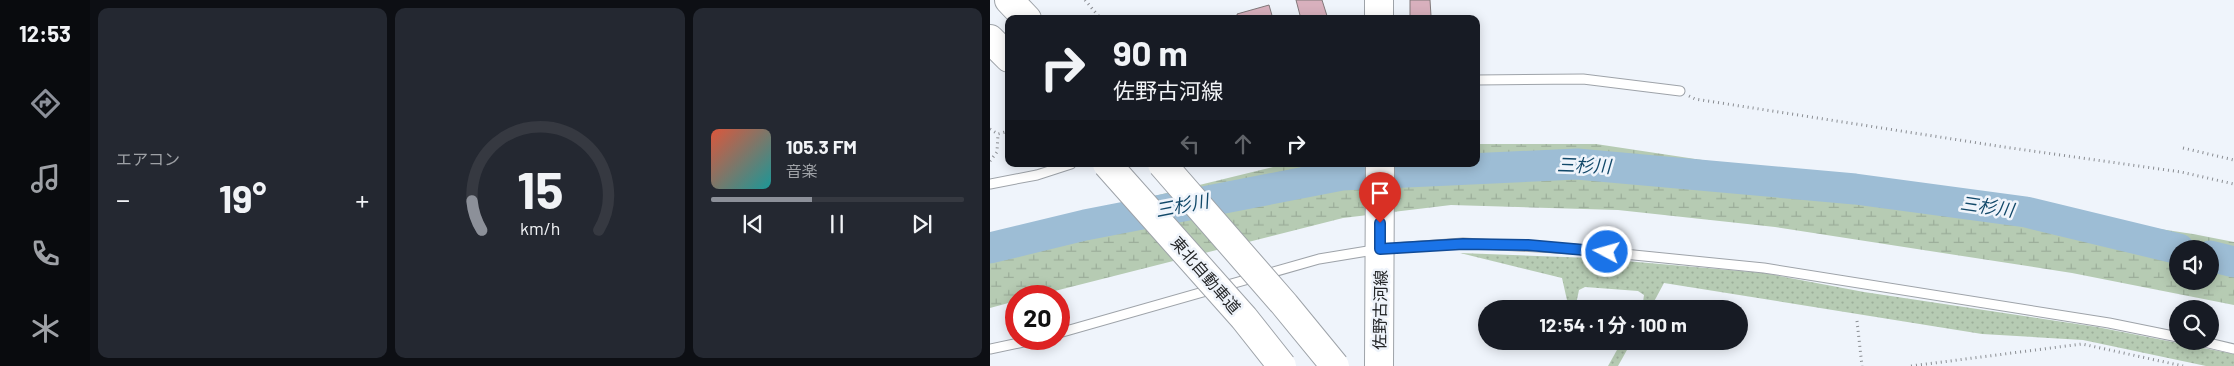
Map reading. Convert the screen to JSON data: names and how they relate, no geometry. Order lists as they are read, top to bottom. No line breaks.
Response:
{"streets":{"main road":["東北自動車道","佐野古河線"]},"water":["三杉川"],"page":{"tabs":"12:53","tile":"エアコン","turn":["90 m","佐野古河線"],"song":["105.3 FM","音楽"],"heat":["−","19°","+"],"limit":"20","trip":"12:54 · 1 分 · 100 m","gauge":["15","km/h"]}}
